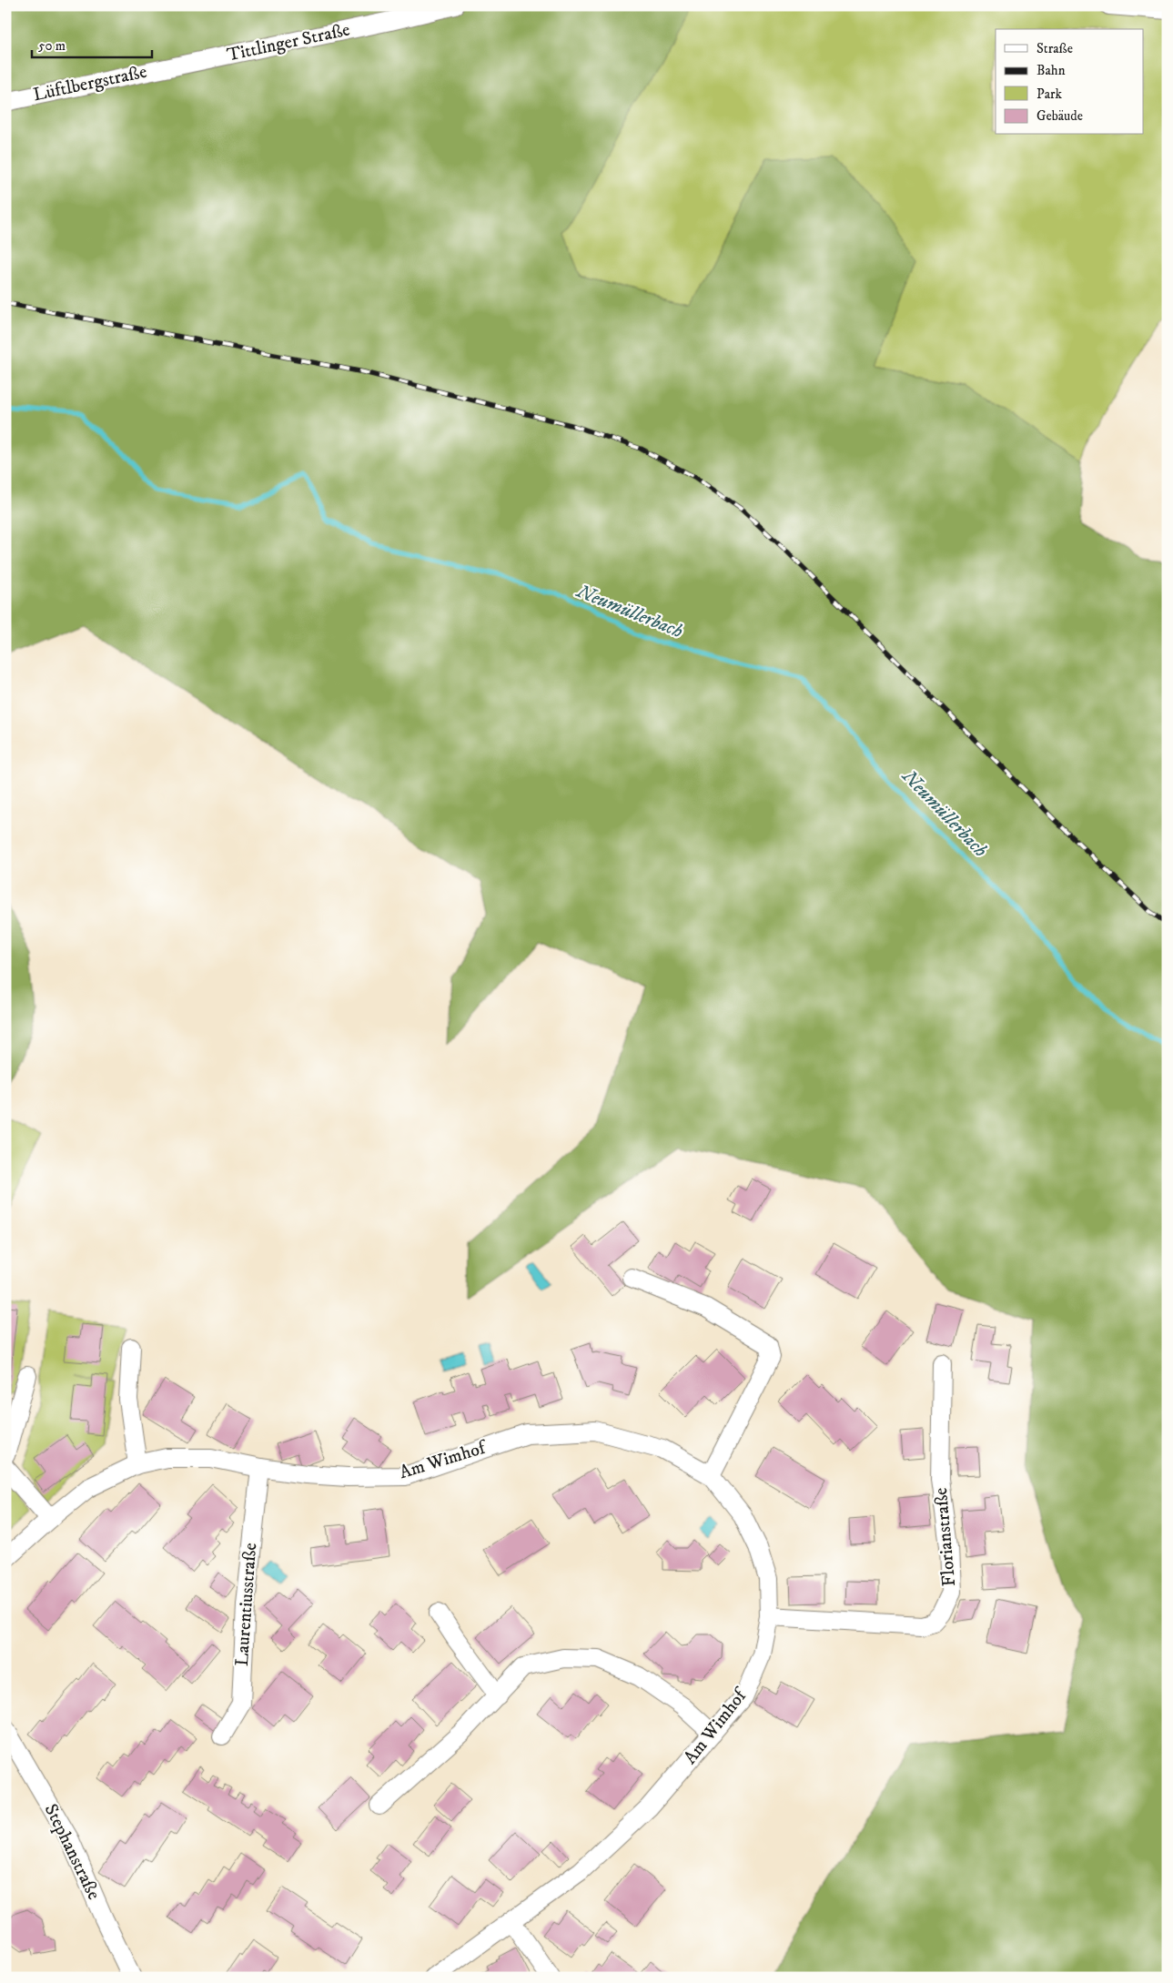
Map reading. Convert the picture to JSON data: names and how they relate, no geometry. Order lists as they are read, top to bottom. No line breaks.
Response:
{"streets":{"street":["Tittlinger Straße","Lüftlbergstraße","Am Wimhof","Florianstraße","Laurentiusstraße","Stephanstraße"]},"crossings":[["Tittlinger Straße","Lüftlbergstraße"],["Am Wimhof","Florianstraße"],["Am Wimhof","Laurentiusstraße"]],"water":["Neumüllerbach"],"legend":["Straße","Bahn","Park","Gebäude"],"scale_bar":"50 m"}
